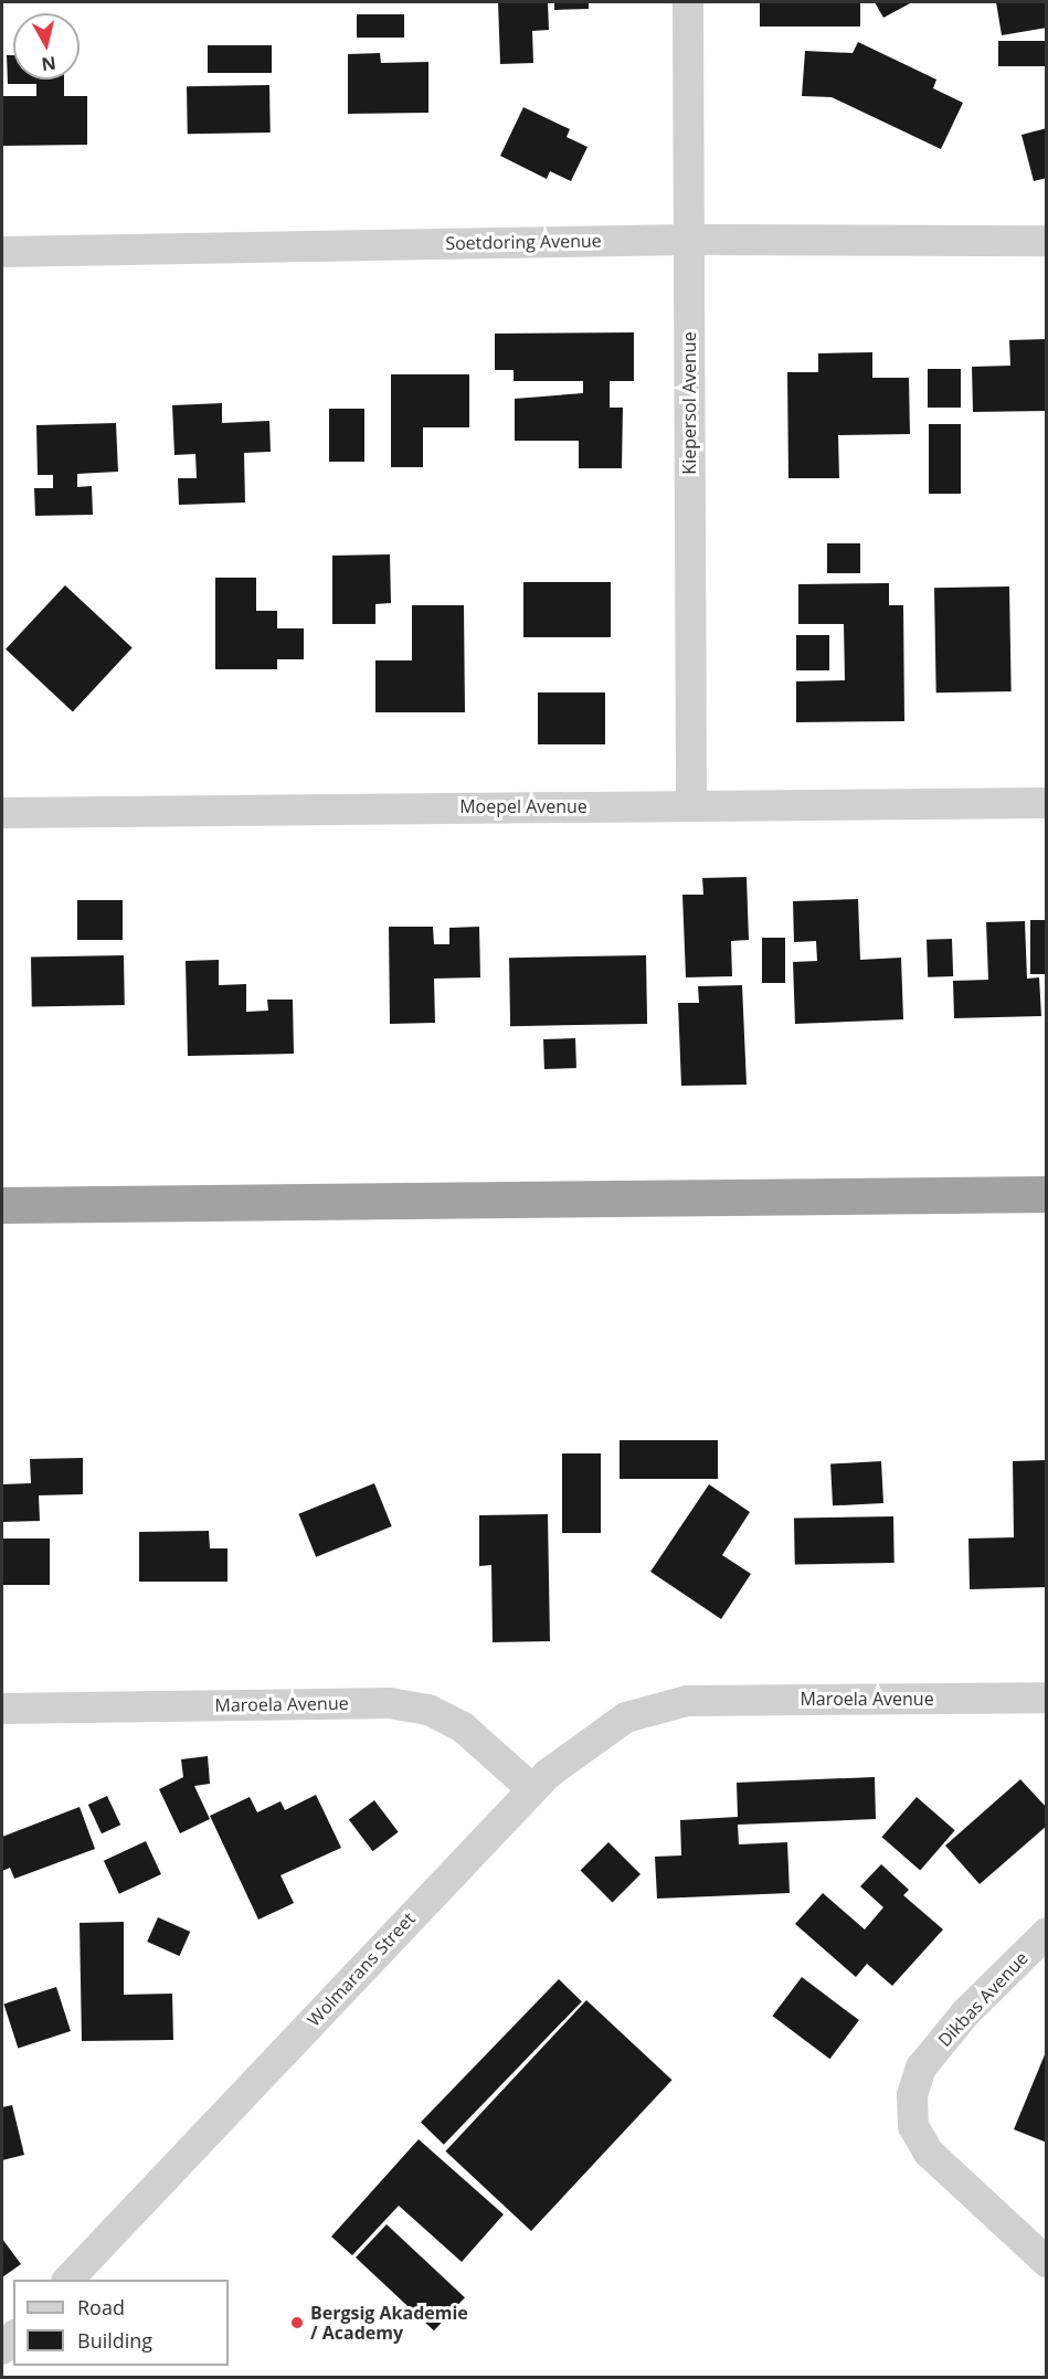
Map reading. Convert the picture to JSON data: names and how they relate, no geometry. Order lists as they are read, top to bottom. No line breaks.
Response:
{"streets":{"street":["Soetdoring Avenue","Kiepersol Avenue","Moepel Avenue","Maroela Avenue","Wolmarans Street","Dikbas Avenue"]},"crossings":[["Soetdoring Avenue","Kiepersol Avenue"],["Kiepersol Avenue","Moepel Avenue"],["Maroela Avenue","Wolmarans Street"]],"places":["Bergsig Akademie / Academy"],"legend":["Road","Building"],"north":"bottom"}
